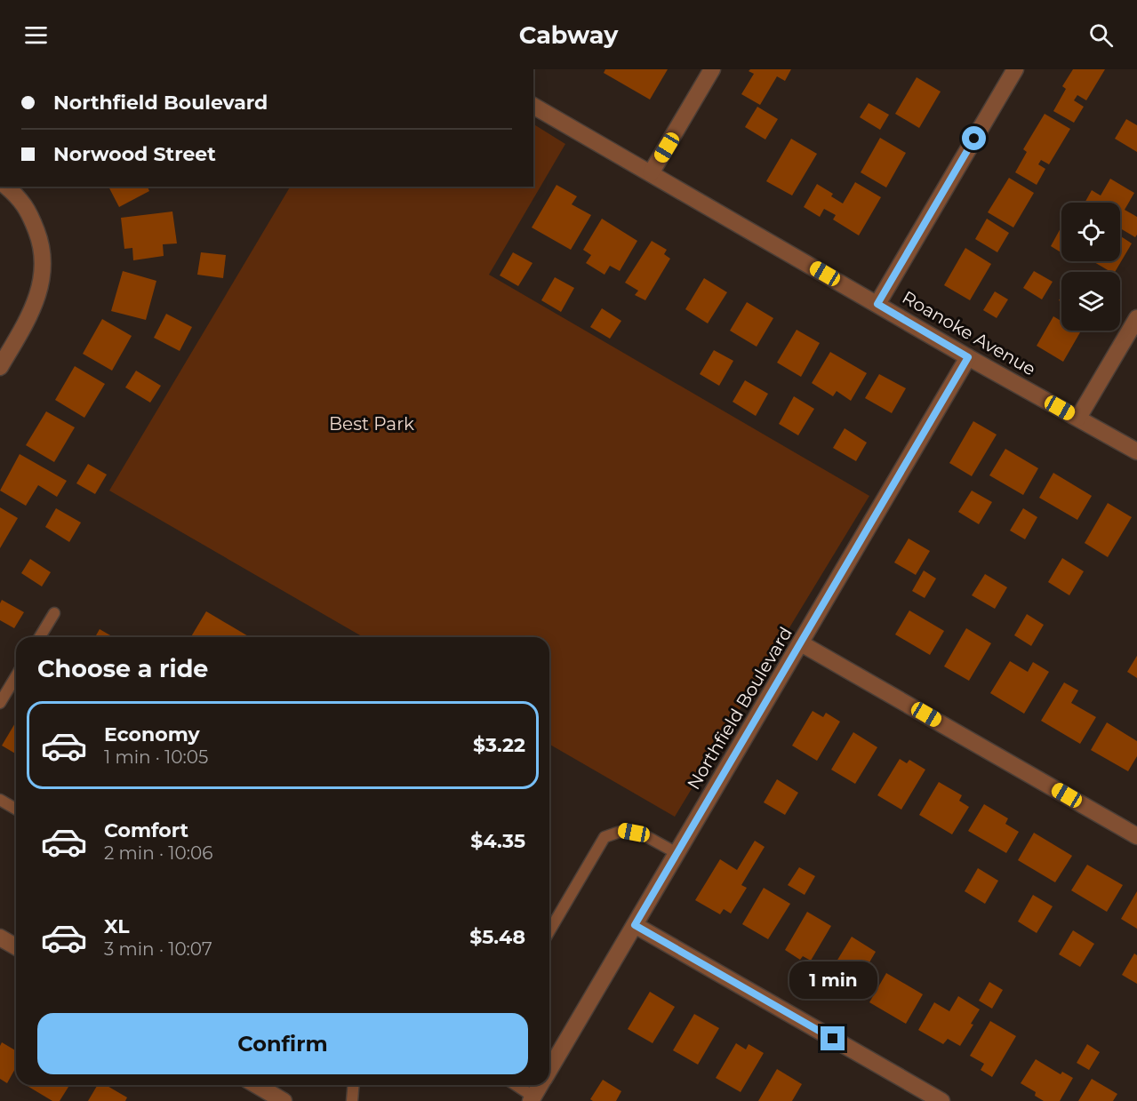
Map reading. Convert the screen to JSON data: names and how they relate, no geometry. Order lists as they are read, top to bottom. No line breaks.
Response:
{"streets":{"street":["Roanoke Avenue","Northfield Boulevard"]},"crossings":[["Roanoke Avenue","Northfield Boulevard"]],"parks":["Best Park"],"page":{"header":"Cabway","banner":["Northfield Boulevard","Norwood Street"],"heading":"Choose a ride","list":[{"name":"Economy","note":"1 min · 10:05","value":"$3.22"},{"name":"Comfort","note":"2 min · 10:06","value":"$4.35"},{"name":"XL","note":"3 min · 10:07","value":"$5.48"}],"bubble":"1 min","buttons":"Confirm"}}
